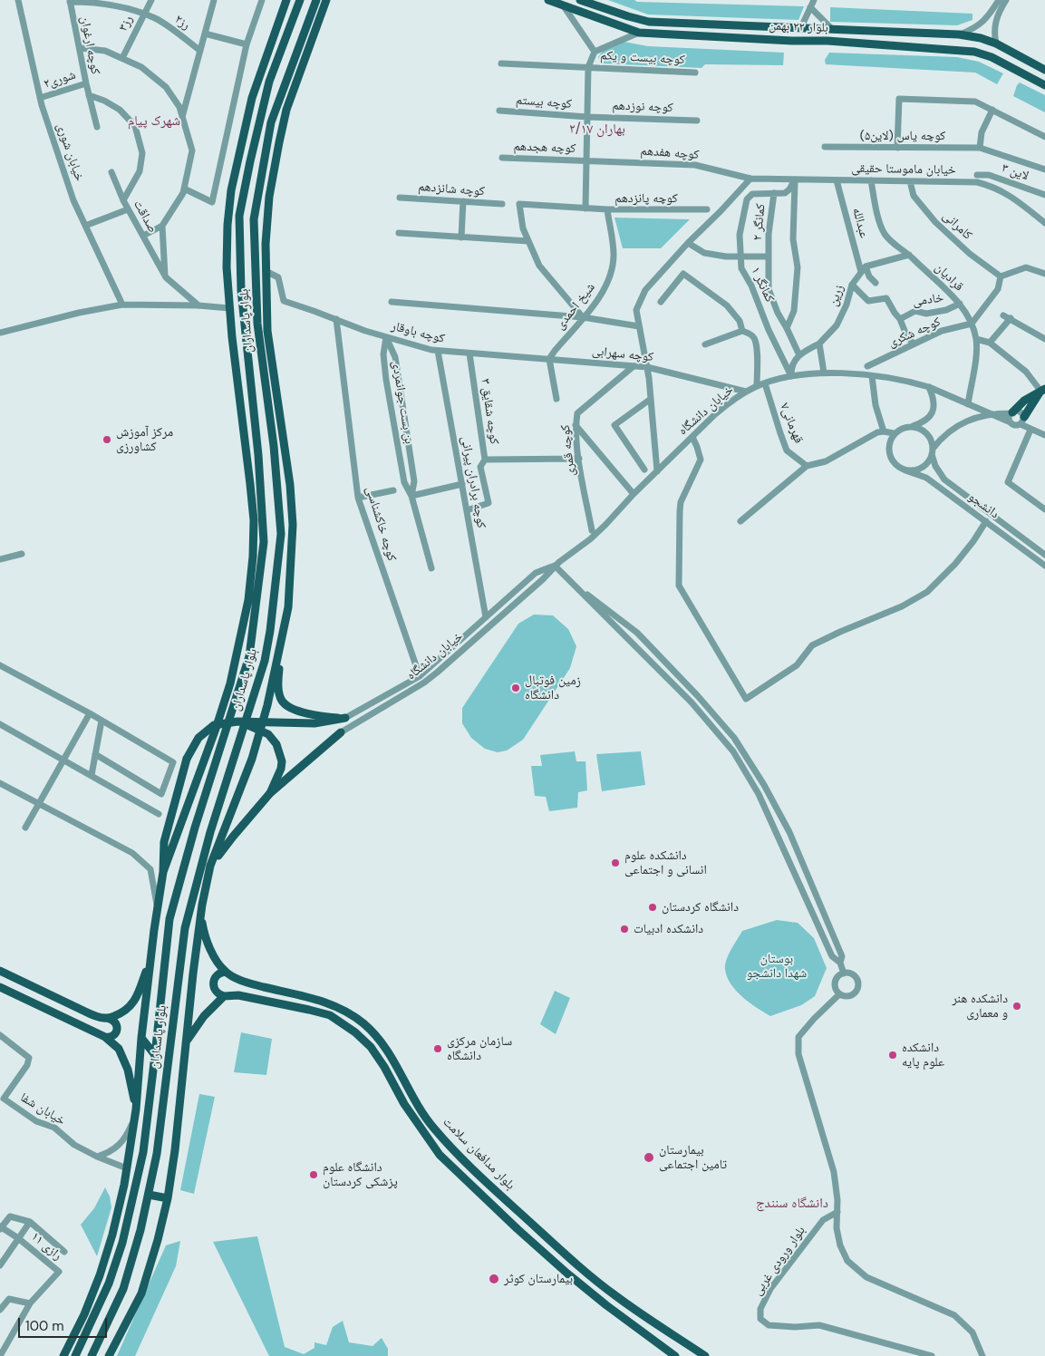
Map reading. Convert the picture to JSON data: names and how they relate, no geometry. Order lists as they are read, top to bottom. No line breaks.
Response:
{"streets":{"main road":["بلوار ۲۲ بهمن","بلوار پاسداران","بلوار مدافعان سلامت"],"street":["رز۲","رز۳","کوچه ارغوان","کوچه بیست و یکم","شوری۲","کوچه بیستم","کوچه نوزدهم","کوچه یاس (لاین۵)","کوچه هجدهم","خیابان شوری","کوچه هفدهم","خیابان ماموستا حقیقی","لاین ۳","کوچه شانزدهم","کوچه پانزدهم","صداقت","کمانگر ۲","عبدالله","کامرانی","قرادیان","کمانگر ۱","زرین","خادمی","شیخ احمدی","کوچه باوقار","کوچه شکری","کوچه سهرابی","بن بست جوانمردی","خیابان دانشگاه","کوچه شقایق ۳","قهرمانی۷","کوچه قمری","کوچه برادران پیرانی","دانشجو","کوچه خاکشناسی","خیابان شفا","رازی ۱۱","بلوار ورودی غربی"]},"crossings":[["رز۲","رز۳"],["رز۲","کوچه ارغوان"],["کوچه ارغوان","شوری۲"],["کوچه ارغوان","صداقت"],["شوری۲","خیابان شوری"],["کوچه بیستم","کوچه نوزدهم"],["کوچه هجدهم","کوچه هفدهم"],["کوچه هفدهم","خیابان ماموستا حقیقی"],["خیابان ماموستا حقیقی","عبدالله"],["خیابان ماموستا حقیقی","کامرانی"],["خیابان ماموستا حقیقی","قرادیان"],["خیابان ماموستا حقیقی","کمانگر ۱"],["کوچه پانزدهم","شیخ احمدی"],["کمانگر ۲","کمانگر ۱"],["کمانگر ۲","زرین"],["عبدالله","زرین"],["قرادیان","خادمی"],["قرادیان","کوچه شکری"],["قرادیان","خیابان دانشگاه"],["کمانگر ۱","خیابان دانشگاه"],["شیخ احمدی","کوچه باوقار"],["شیخ احمدی","کوچه سهرابی"],["کوچه باوقار","کوچه سهرابی"],["کوچه باوقار","بن بست جوانمردی"],["کوچه باوقار","کوچه شقایق ۳"],["کوچه باوقار","کوچه برادران پیرانی"],["کوچه باوقار","کوچه خاکشناسی"],["کوچه سهرابی","خیابان دانشگاه"],["کوچه سهرابی","کوچه قمری"],["خیابان دانشگاه","قهرمانی۷"],["خیابان دانشگاه","کوچه برادران پیرانی"],["خیابان دانشگاه","کوچه خاکشناسی"],["کوچه شقایق ۳","کوچه قمری"]],"districts":["شهرک پیام","۲/۱۷ بهاران","دانشگاه سنندج"],"parks":["بوستان شهدا دانشجو"],"places":["مرکز آموزش کشاورزی","زمین فوتبال دانشگاه","دانشکده علوم انسانی و اجتماعی","دانشگاه کردستان","دانشکده ادبیات","دانشکده هنر و معماری","سازمان مرکزی دانشگاه","دانشکده علوم پایه","بیمارستان تامین اجتماعی","دانشگاه علوم پزشکی کردستان","بیمارستان کوثر"],"scale_bar":"100 m"}
